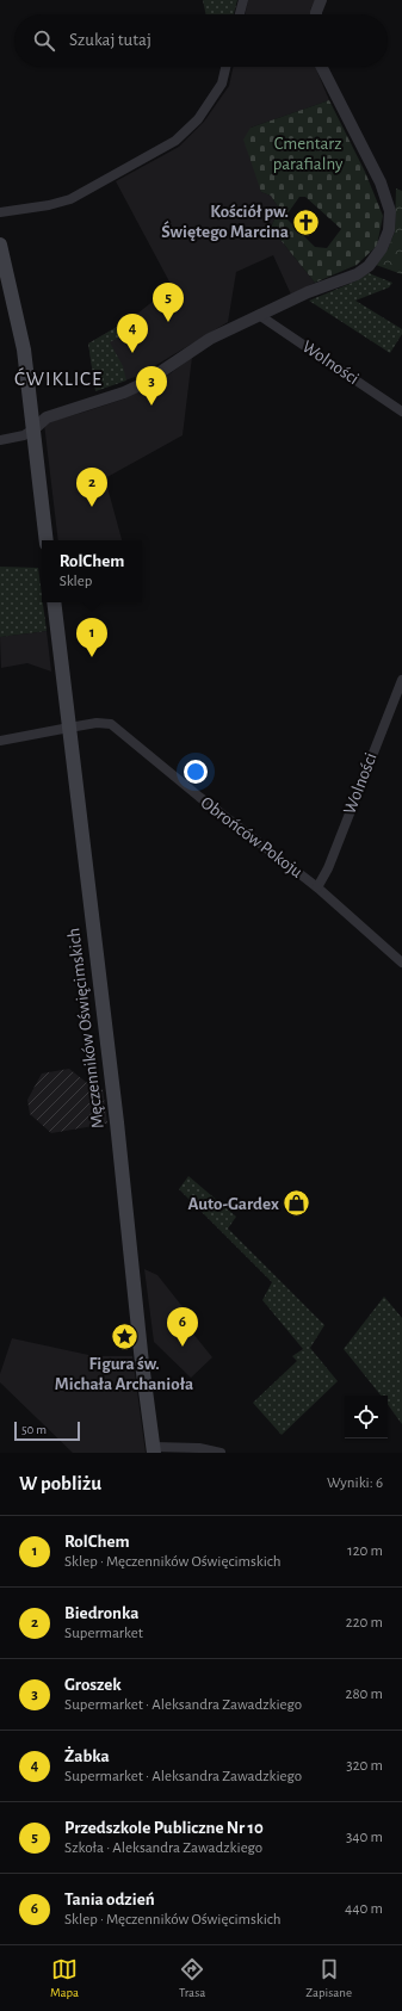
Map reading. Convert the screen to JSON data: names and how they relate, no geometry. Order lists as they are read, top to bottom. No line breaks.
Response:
{"streets":{"main road":["Męczenników Oświęcimskich"],"street":["Wolności","Obrońców Pokoju"]},"crossings":[["Wolności","Obrońców Pokoju"],["Obrońców Pokoju","Męczenników Oświęcimskich"]],"districts":["ĆWIKLICE"],"parks":["Cmentarz parafialny"],"places":{"church":["Kościół pw. Świętego Marcina"],"shop":["Auto-Gardex"],"place":["Figura św. Michała Archanioła"]},"scale_bar":"50 m","page":{"search":"Szukaj tutaj","pins":["5","4","3","2","1","6"],"popup":["RolChem","Sklep"],"scale":"50 m","heading":["W pobliżu","Wyniki: 6"],"list":[{"mark":"1","name":"RolChem","note":"Sklep · Męczenników Oświęcimskich","value":"120 m"},{"mark":"2","name":"Biedronka","note":"Supermarket","value":"220 m"},{"mark":"3","name":"Groszek","note":"Supermarket · Aleksandra Zawadzkiego","value":"280 m"},{"mark":"4","name":"Żabka","note":"Supermarket · Aleksandra Zawadzkiego","value":"320 m"},{"mark":"5","name":"Przedszkole Publiczne Nr 10","note":"Szkoła · Aleksandra Zawadzkiego","value":"340 m"},{"mark":"6","name":"Tania odzień","note":"Sklep · Męczenników Oświęcimskich","value":"440 m"}],"nav":["Mapa","Trasa","Zapisane"]}}
